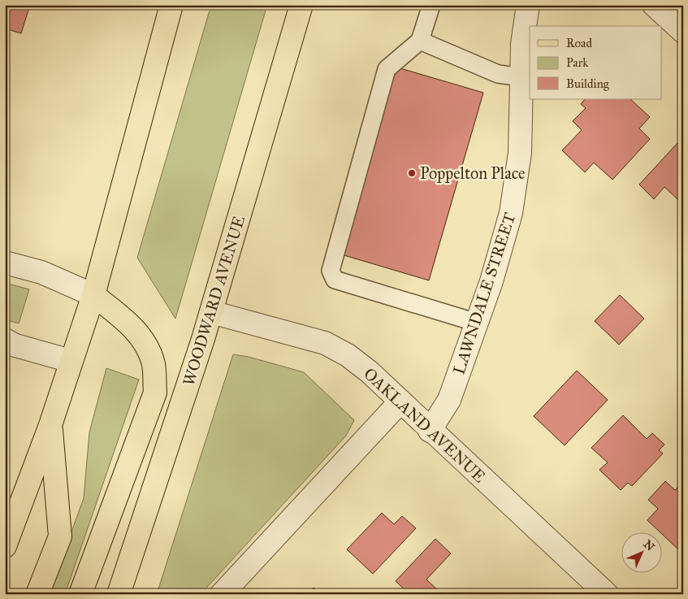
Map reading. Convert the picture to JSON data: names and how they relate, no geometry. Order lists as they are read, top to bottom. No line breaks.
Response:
{"streets":{"main road":["WOODWARD AVENUE"],"street":["LAWNDALE STREET","OAKLAND AVENUE"]},"crossings":[["LAWNDALE STREET","OAKLAND AVENUE"],["WOODWARD AVENUE","OAKLAND AVENUE"]],"places":["Poppelton Place"],"legend":["Road","Park","Building"],"north":"top right"}
